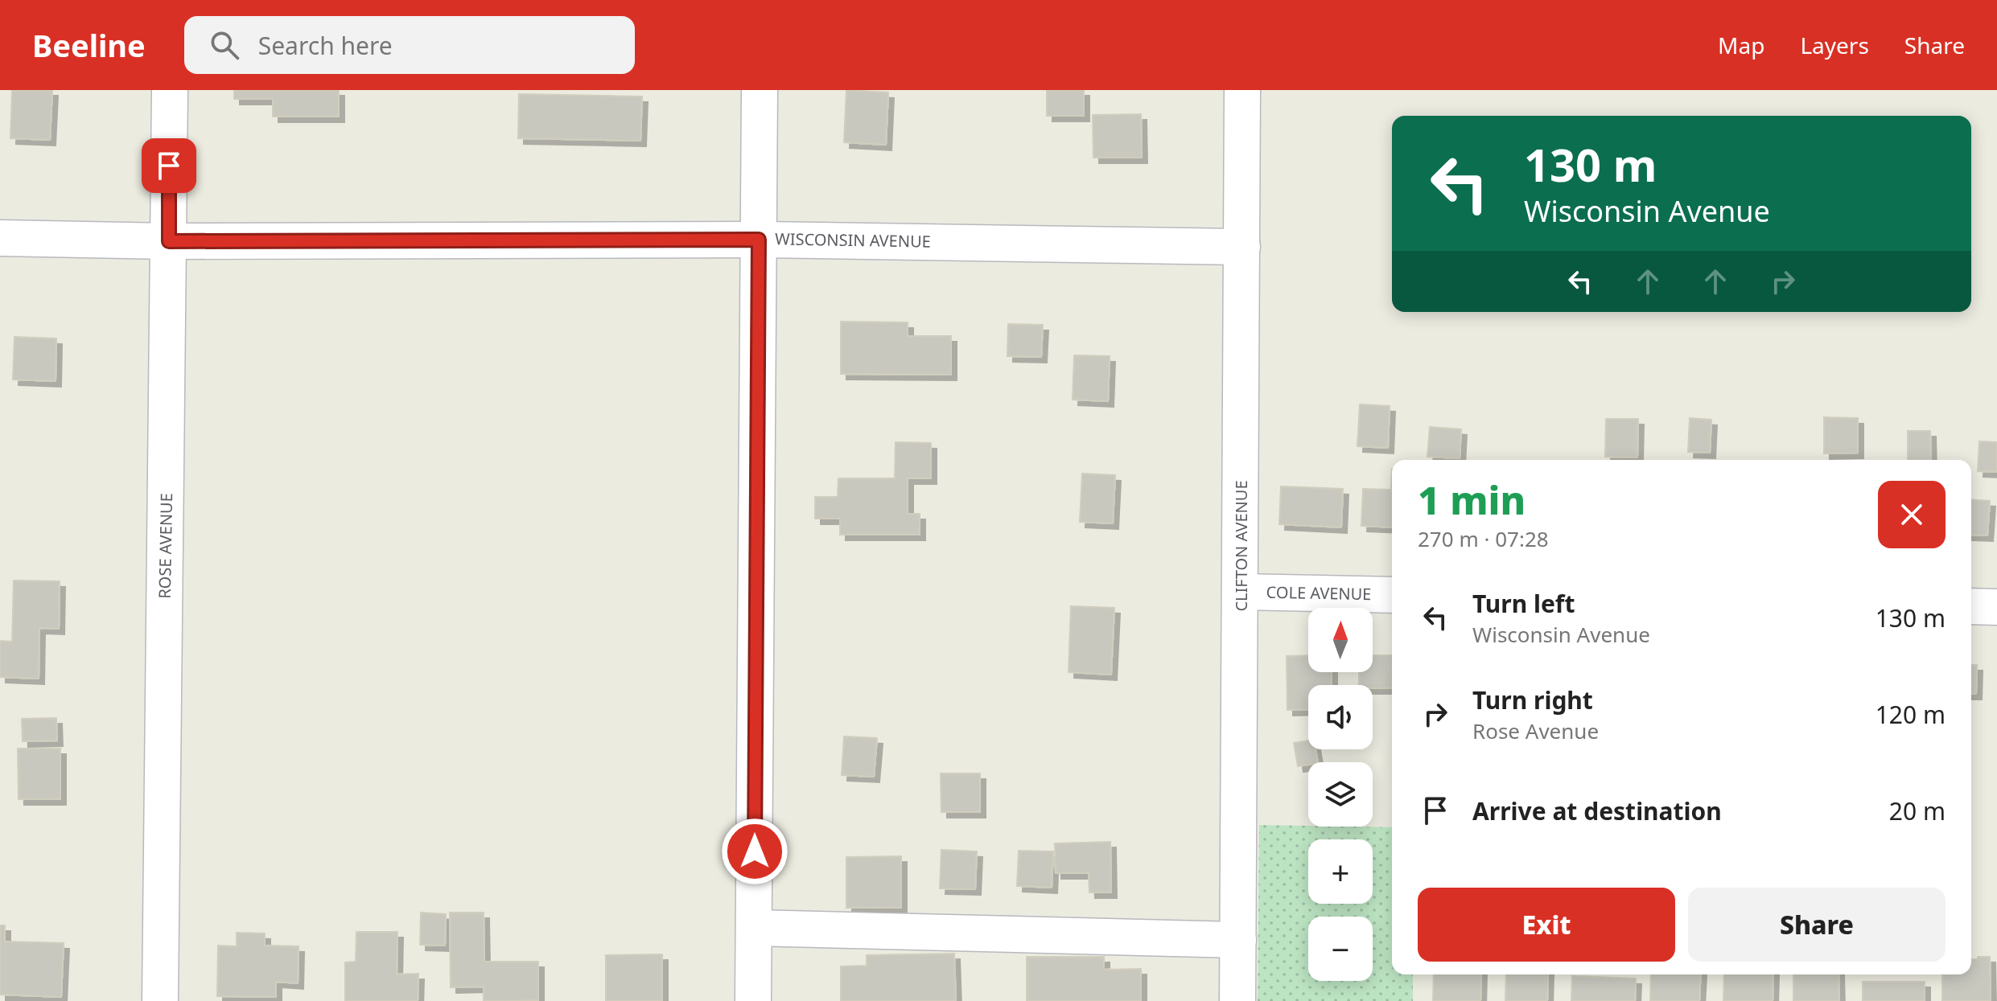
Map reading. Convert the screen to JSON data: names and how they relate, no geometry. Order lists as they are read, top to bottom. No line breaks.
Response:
{"streets":{"street":["WISCONSIN AVENUE","ROSE AVENUE","CLIFTON AVENUE","COLE AVENUE"]},"crossings":[["WISCONSIN AVENUE","ROSE AVENUE"],["WISCONSIN AVENUE","CLIFTON AVENUE"],["CLIFTON AVENUE","COLE AVENUE"]],"north":"top","page":{"header":"Beeline","search":"Search here","nav":["Map","Layers","Share"],"turn":["130 m","Wisconsin Avenue"],"heading":["1 min","270 m · 07:28"],"list":[{"name":"Turn left","note":"Wisconsin Avenue","value":"130 m"},{"name":"Turn right","note":"Rose Avenue","value":"120 m"},{"name":"Arrive at destination","value":"20 m"}],"map_buttons":["+","−"],"buttons":["Exit","Share"]}}
